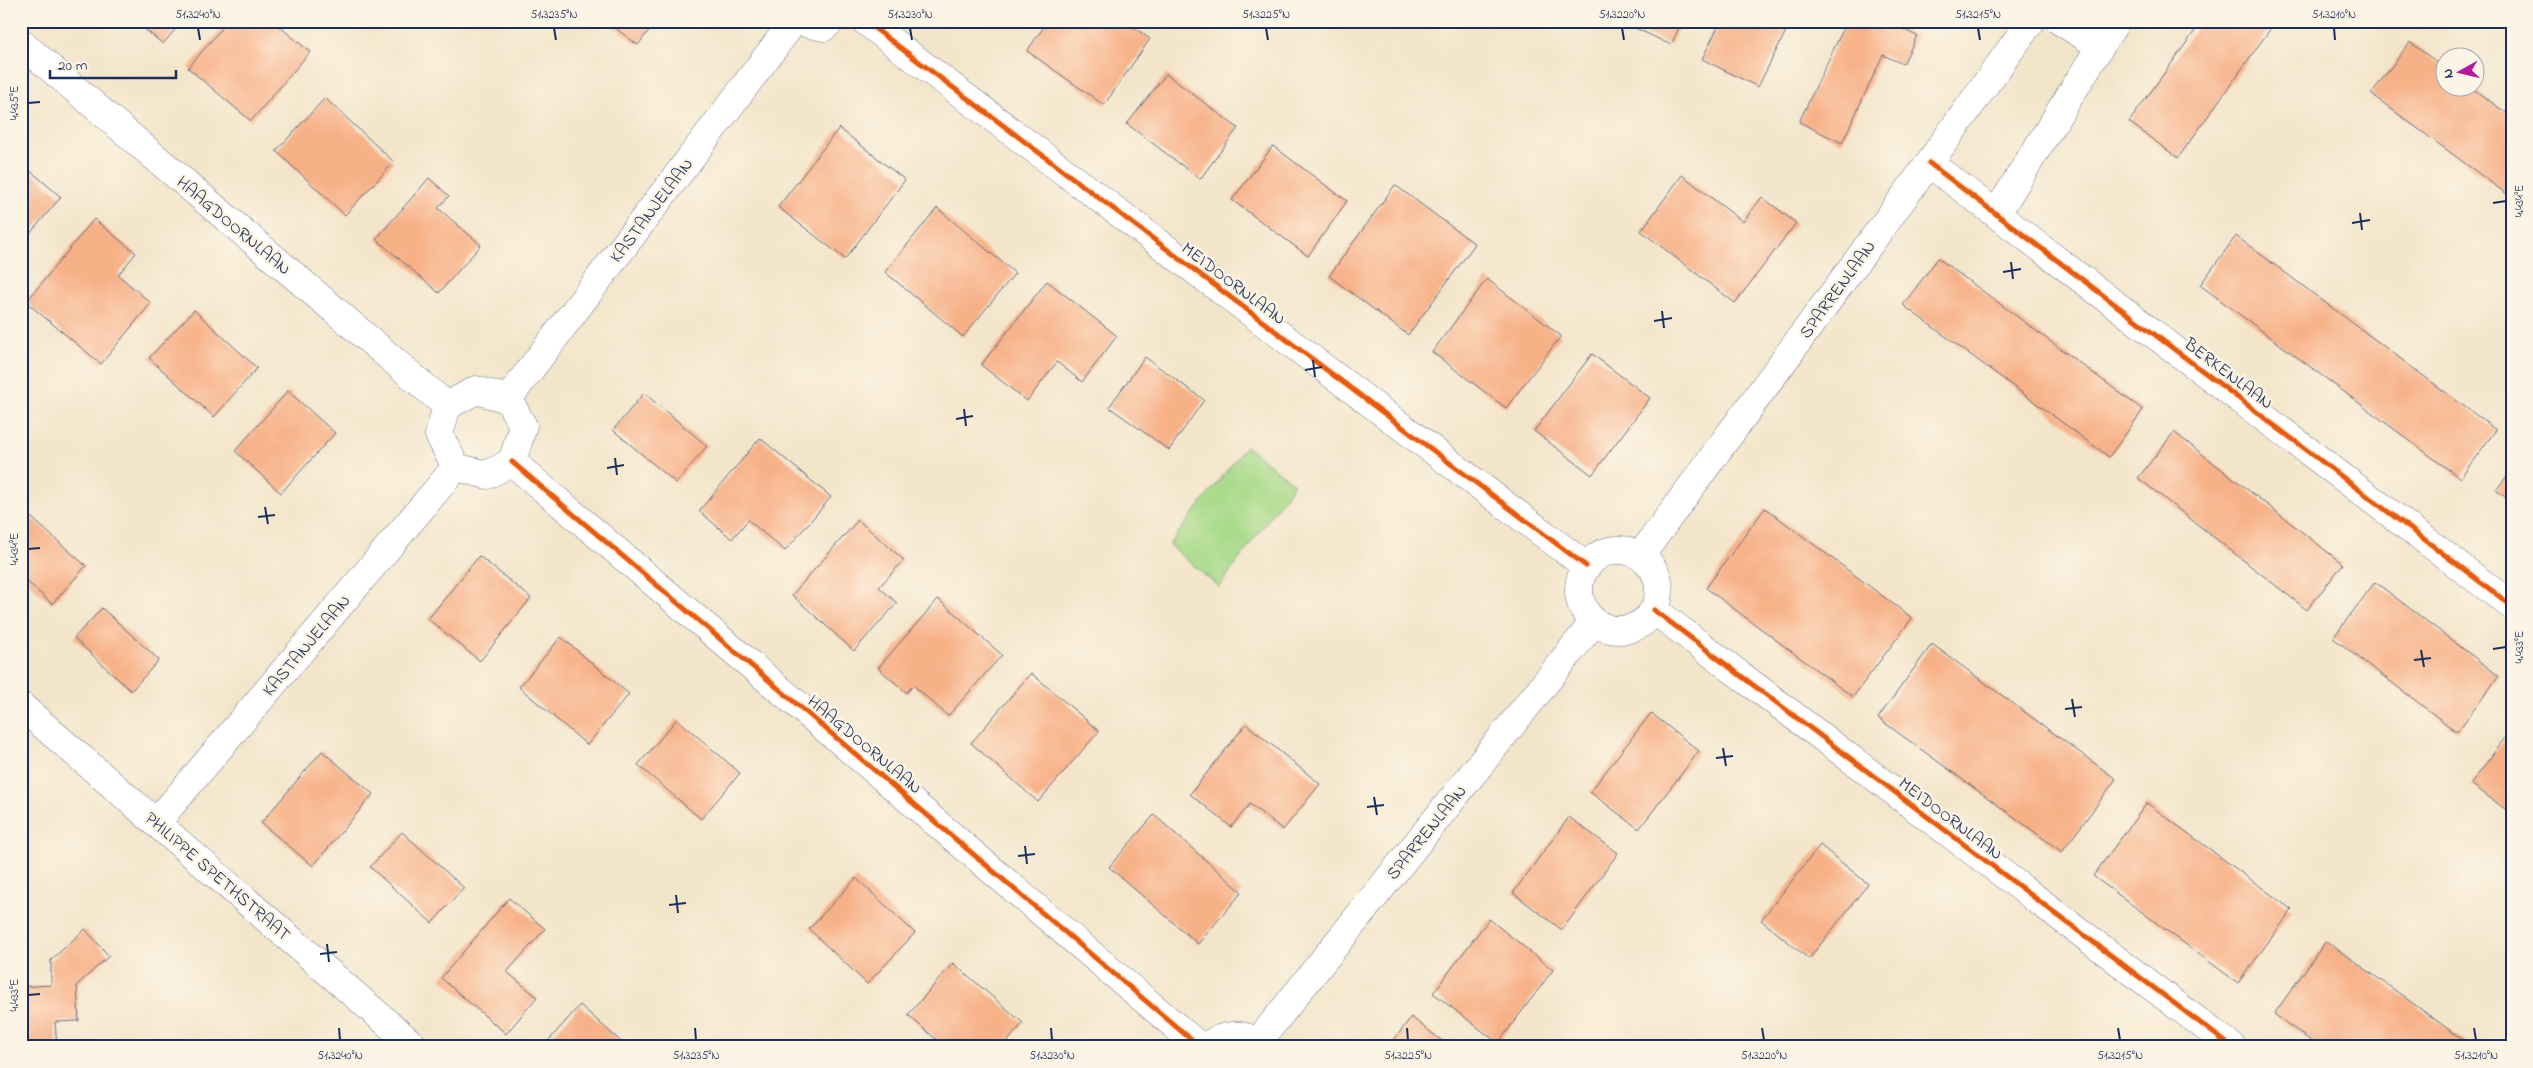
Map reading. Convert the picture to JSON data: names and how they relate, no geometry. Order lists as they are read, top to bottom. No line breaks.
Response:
{"streets":{"street":["KASTANJELAAN","HAAGDOORNLAAN","MEIDOORNLAAN","SPARRENLAAN","BERKENLAAN","PHILIPPE SPETHSTRAAT"]},"crossings":[["KASTANJELAAN","HAAGDOORNLAAN"],["KASTANJELAAN","PHILIPPE SPETHSTRAAT"],["MEIDOORNLAAN","SPARRENLAAN"],["SPARRENLAAN","BERKENLAAN"]],"scale_bar":"20 m","north":"left","coordinates":["51.3240°N","51.3235°N","51.3230°N","51.3225°N","51.3220°N","51.3215°N","51.3210°N","4.435°E","4.434°E","4.433°E"]}
